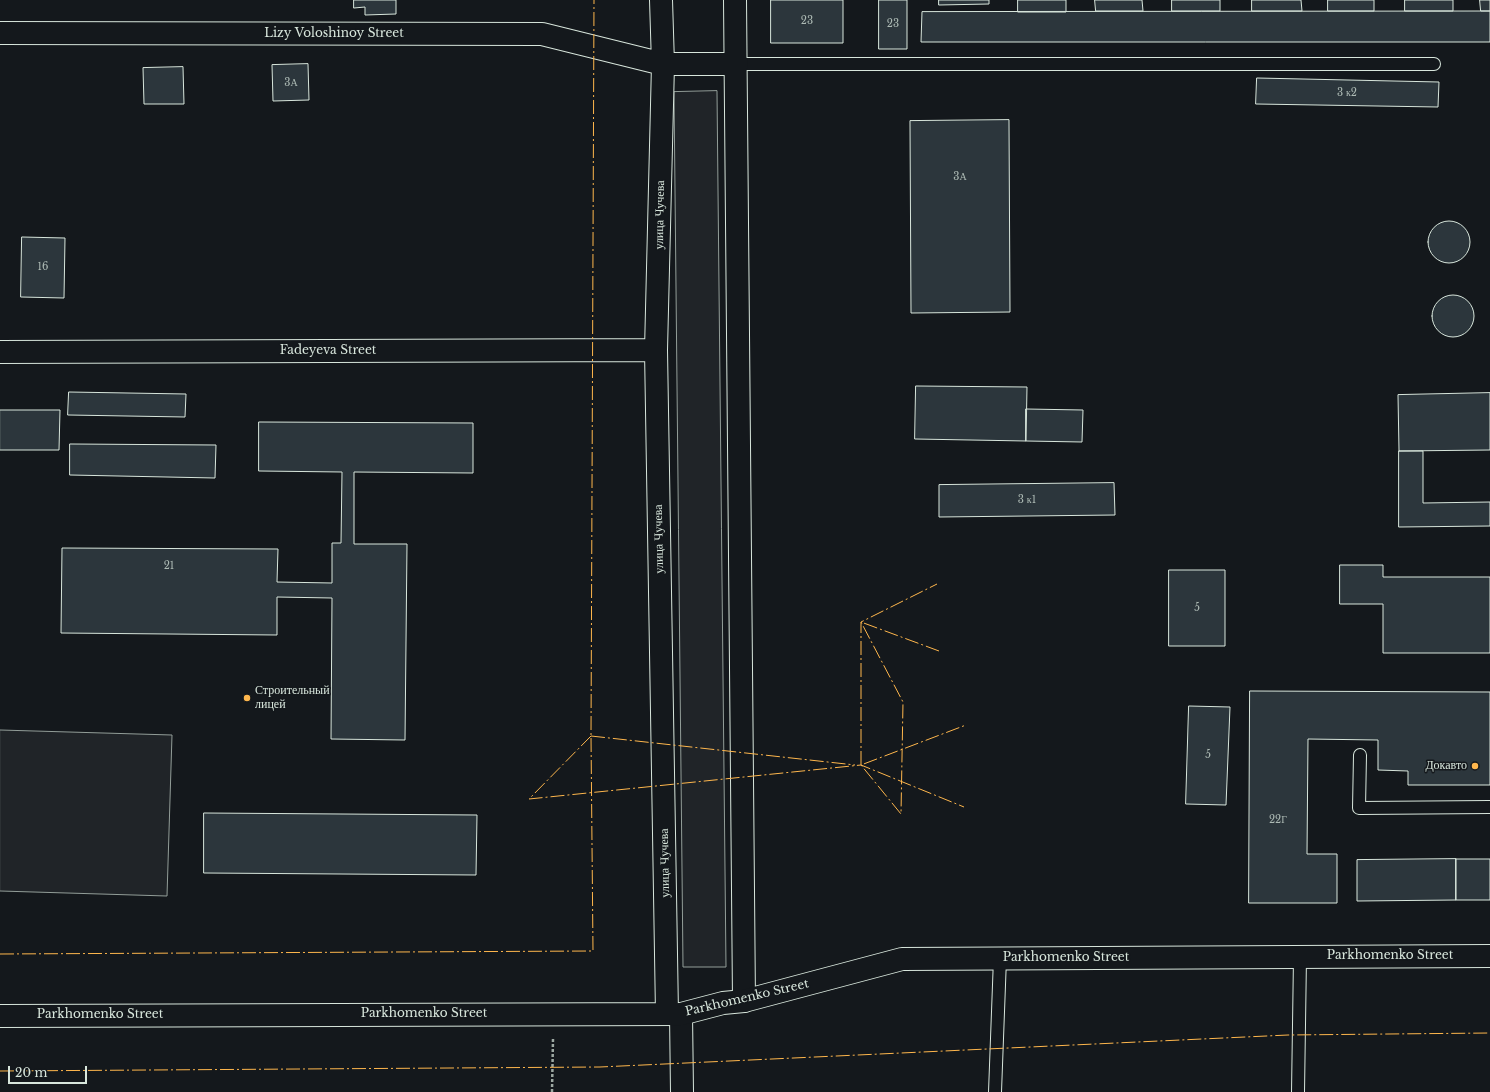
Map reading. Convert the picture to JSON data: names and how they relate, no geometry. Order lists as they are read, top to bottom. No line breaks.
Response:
{"streets":{"street":["Lizy Voloshinoy Street","улица Чучева","Fadeyeva Street","Parkhomenko Street"]},"crossings":[["Lizy Voloshinoy Street","улица Чучева"],["улица Чучева","Fadeyeva Street"],["улица Чучева","Parkhomenko Street"]],"places":["Строительный лицей","Докавто"],"house_numbers":["23","23","3А","3 к2","3А","16","3 к1","21","5","5","22Г"],"scale_bar":"20 m"}
